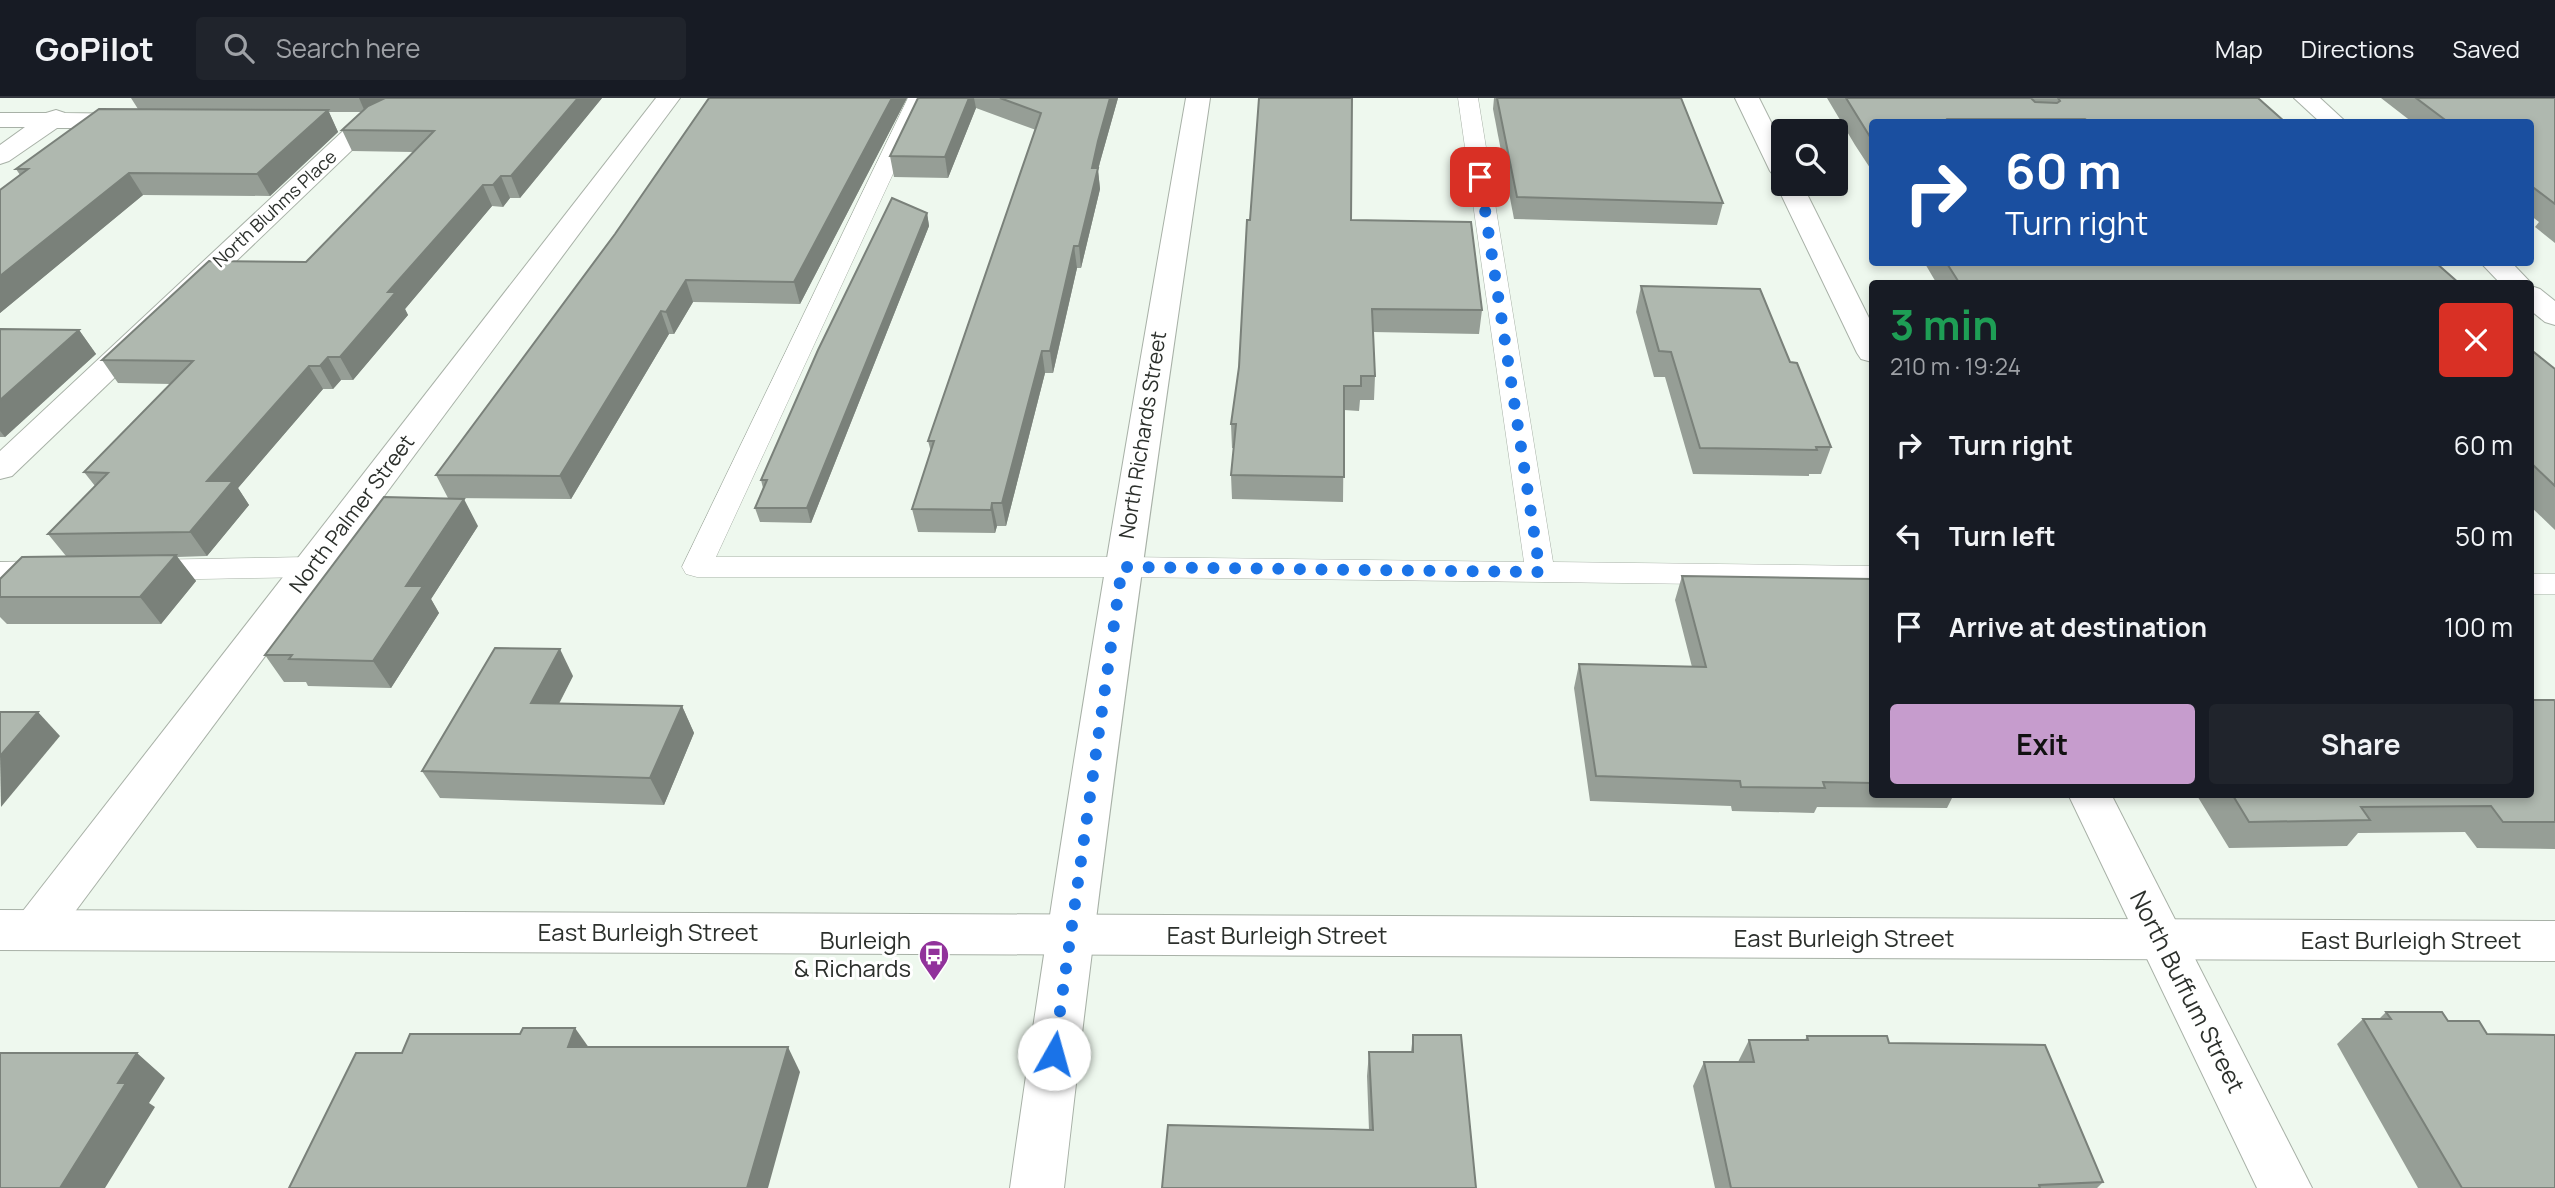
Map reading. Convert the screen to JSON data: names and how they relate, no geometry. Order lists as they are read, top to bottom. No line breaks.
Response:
{"streets":{"street":["North Bluhms Place","North Richards Street","North Palmer Street","East Burleigh Street","North Buffum Street"]},"crossings":[["North Richards Street","East Burleigh Street"],["North Palmer Street","East Burleigh Street"],["East Burleigh Street","North Buffum Street"]],"places":{"bus stop":["Burleigh & Richards"]},"page":{"header":"GoPilot","search":"Search here","nav":["Map","Directions","Saved"],"turn":["60 m","Turn right"],"heading":["3 min","210 m · 19:24"],"list":[{"name":"Turn right","value":"60 m"},{"name":"Turn left","value":"50 m"},{"name":"Arrive at destination","value":"100 m"}],"buttons":["Exit","Share"]}}
